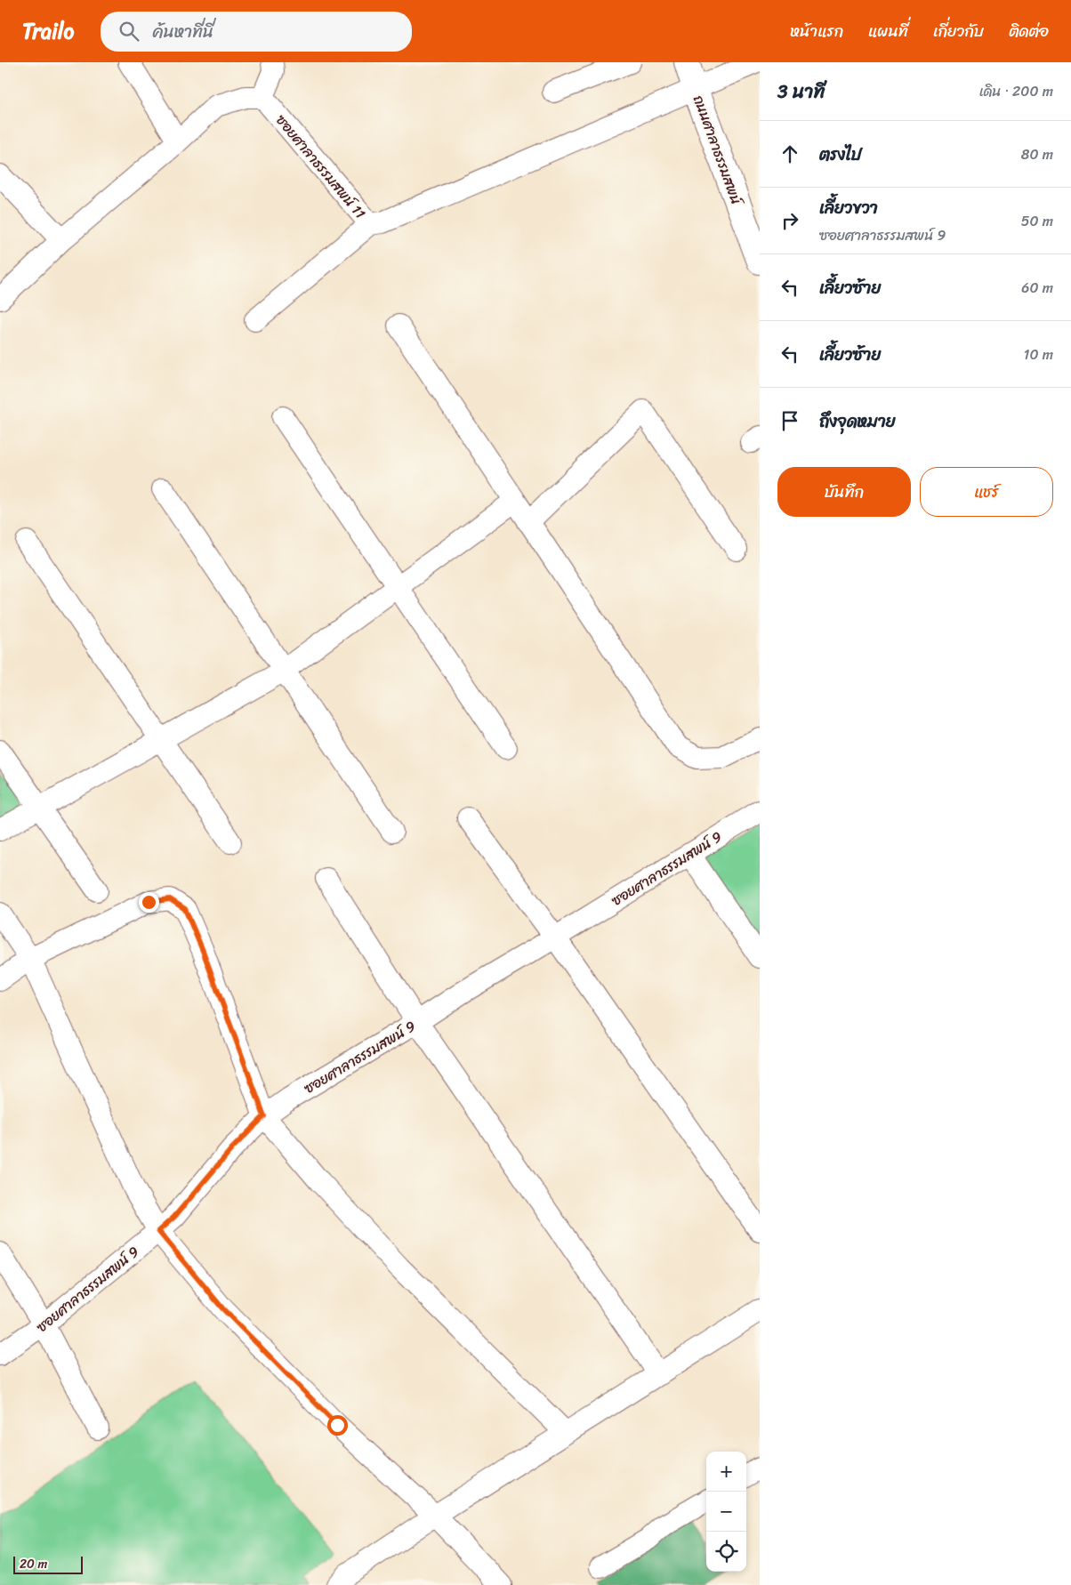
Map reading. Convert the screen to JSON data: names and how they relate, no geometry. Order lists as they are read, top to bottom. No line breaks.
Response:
{"streets":{"street":["ถนนศาลาธรรมสพน์","ซอยศาลาธรรมสพน์ 11","ซอยศาลาธรรมสพน์ 9"]},"crossings":[["ถนนศาลาธรรมสพน์","ซอยศาลาธรรมสพน์ 11"]],"scale_bar":"20 m","page":{"header":"Trailo","search":"ค้นหาที่นี่","nav":["หน้าแรก","แผนที่","เกี่ยวกับ","ติดต่อ"],"heading":["3 นาที","เดิน · 200 m"],"list":[["ตรงไป","80 m"],["เลี้ยวขวา","ซอยศาลาธรรมสพน์ 9","50 m"],["เลี้ยวซ้าย","60 m"],["เลี้ยวซ้าย","10 m"],"ถึงจุดหมาย"],"buttons":["บันทึก","แชร์"],"map_buttons":["+","−"],"scale":"20 m"}}
